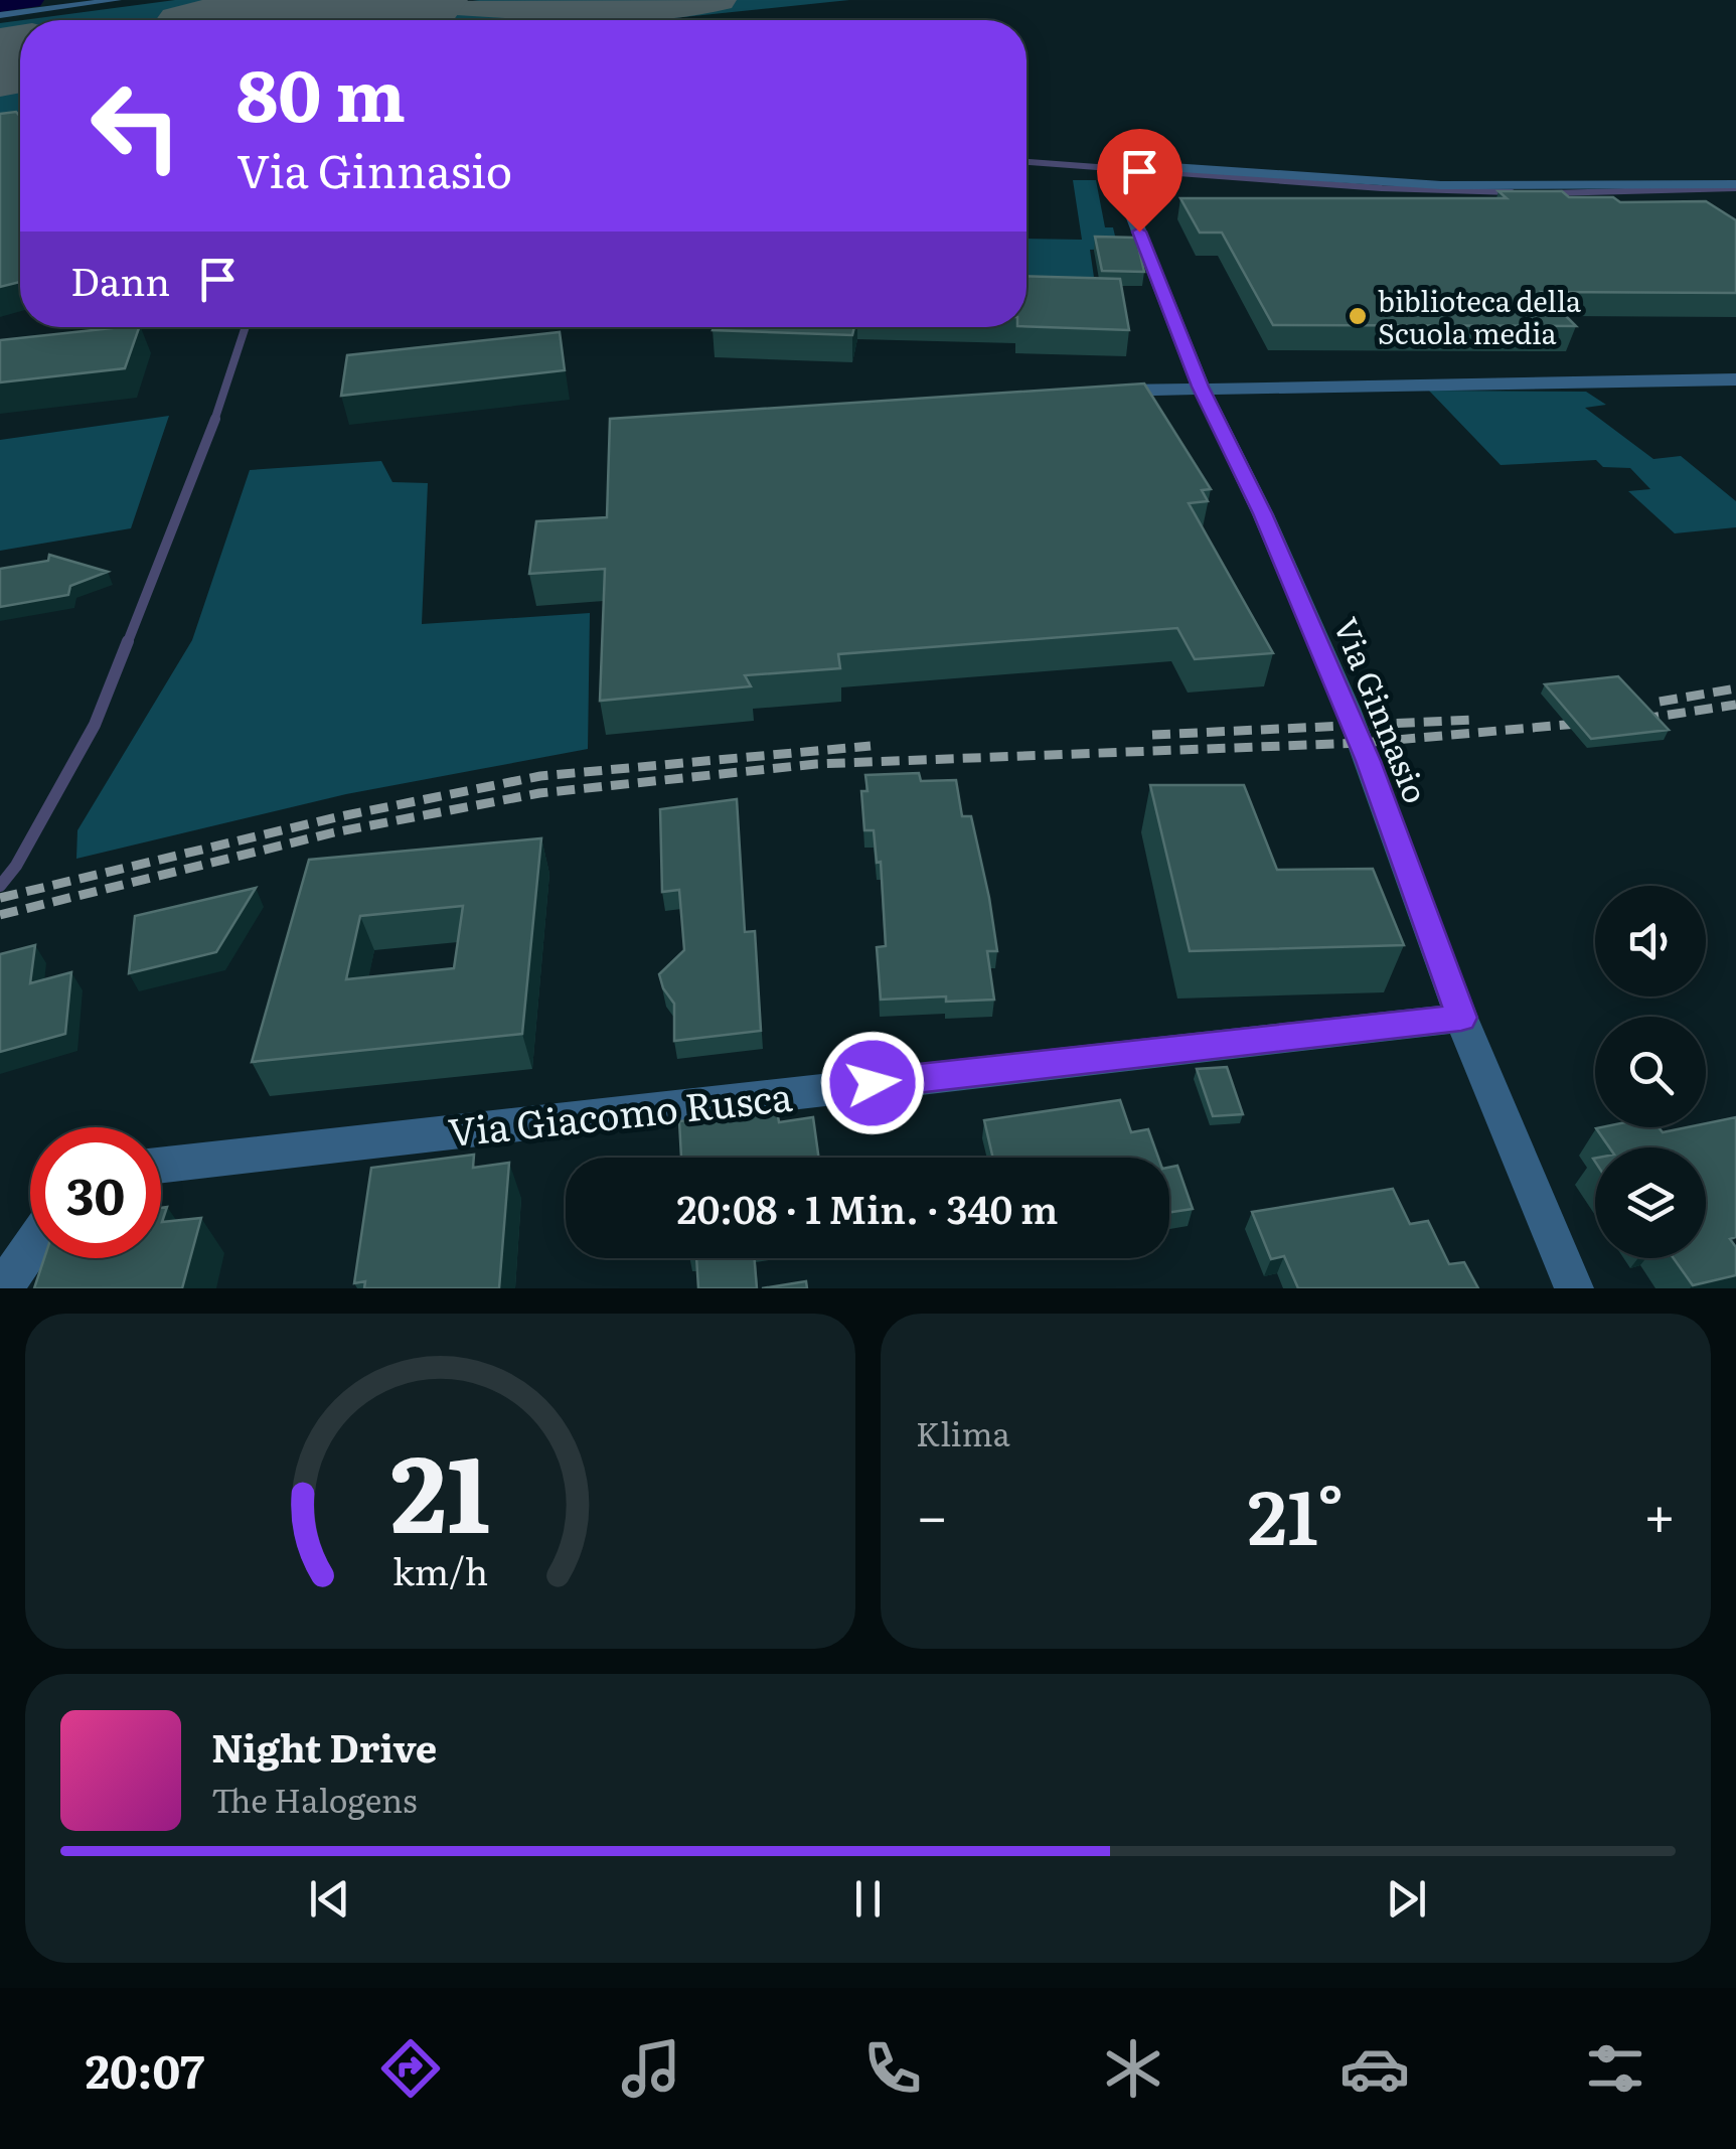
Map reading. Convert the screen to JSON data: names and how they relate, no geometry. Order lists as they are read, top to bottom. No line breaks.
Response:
{"streets":{"street":["Via Ginnasio","Via Giacomo Rusca"]},"crossings":[["Via Ginnasio","Via Giacomo Rusca"]],"places":["biblioteca della Scuola media"],"page":{"turn":["80 m","Via Ginnasio"],"then":"Dann","limit":"30","trip":"20:08 · 1 Min. · 340 m","tile":"Klima","heat":["−","21°","+"],"song":["Night Drive","The Halogens"],"tabs":"20:07","gauge":["21","km/h"]}}
